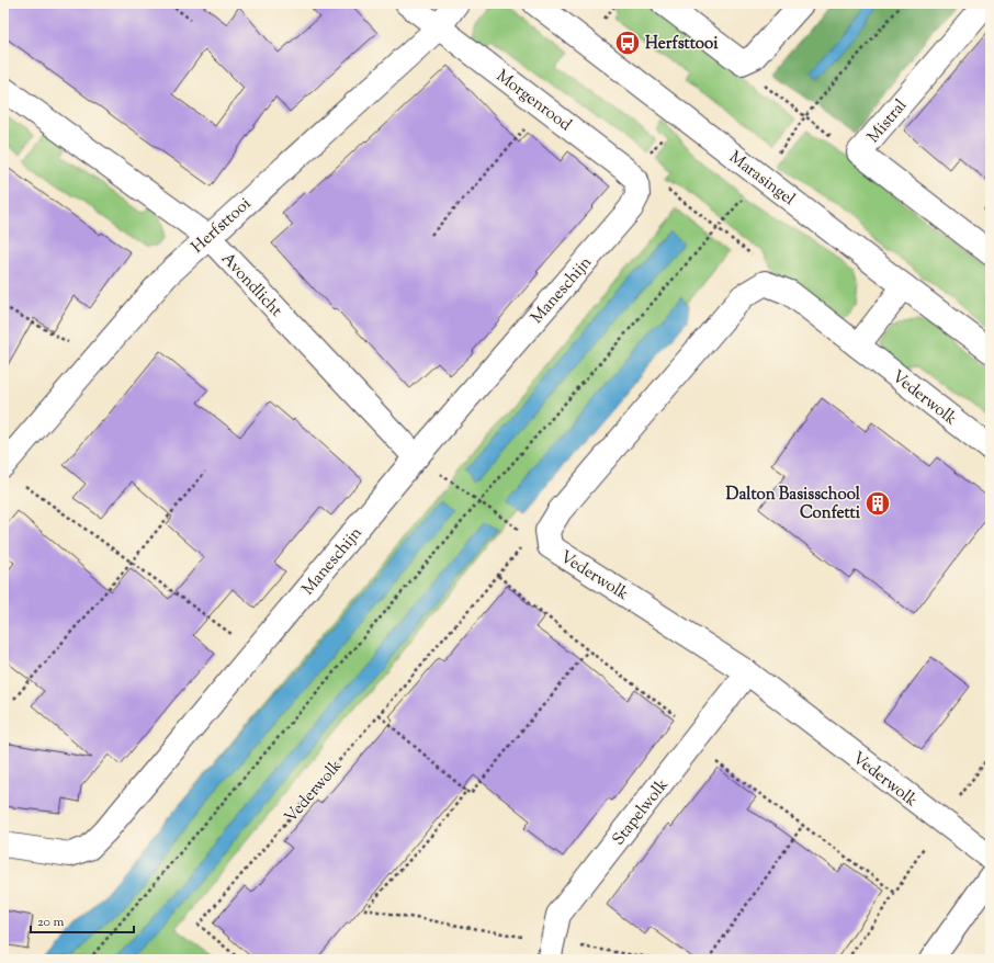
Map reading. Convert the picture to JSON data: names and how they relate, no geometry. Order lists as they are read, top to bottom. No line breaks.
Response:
{"streets":{"street":["Morgenrood","Mistral","Marasingel","Herfsttooi","Avondlicht","Maneschijn","Vederwolk","Stapelwolk"]},"crossings":[["Morgenrood","Herfsttooi"],["Morgenrood","Maneschijn"],["Herfsttooi","Avondlicht"],["Avondlicht","Maneschijn"],["Vederwolk","Stapelwolk"]],"places":{"bus stop":["Herfsttooi"],"building":["Dalton Basisschool Confetti"]},"scale_bar":"20 m"}
